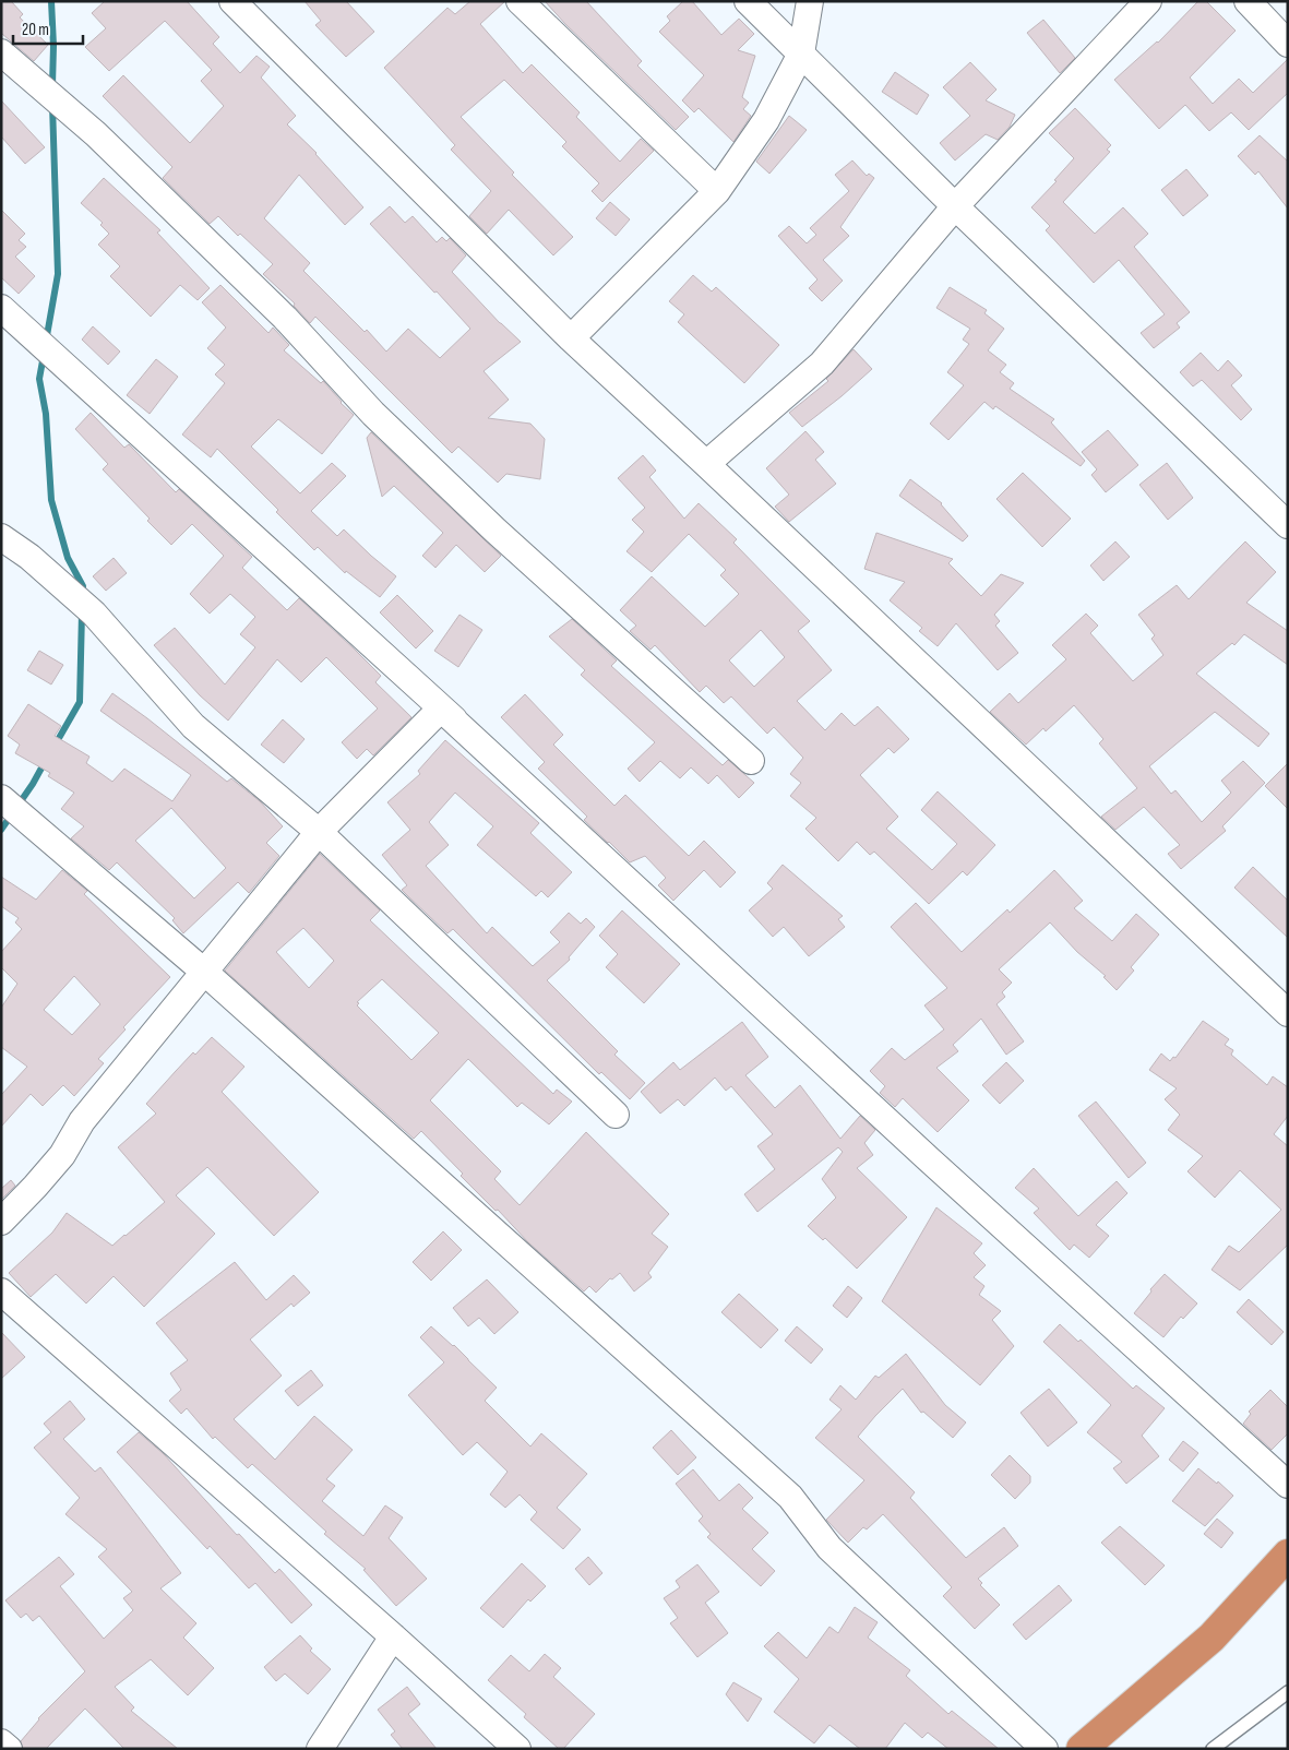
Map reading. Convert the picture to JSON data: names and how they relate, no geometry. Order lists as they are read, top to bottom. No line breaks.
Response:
{"scale_bar":"20 m"}
